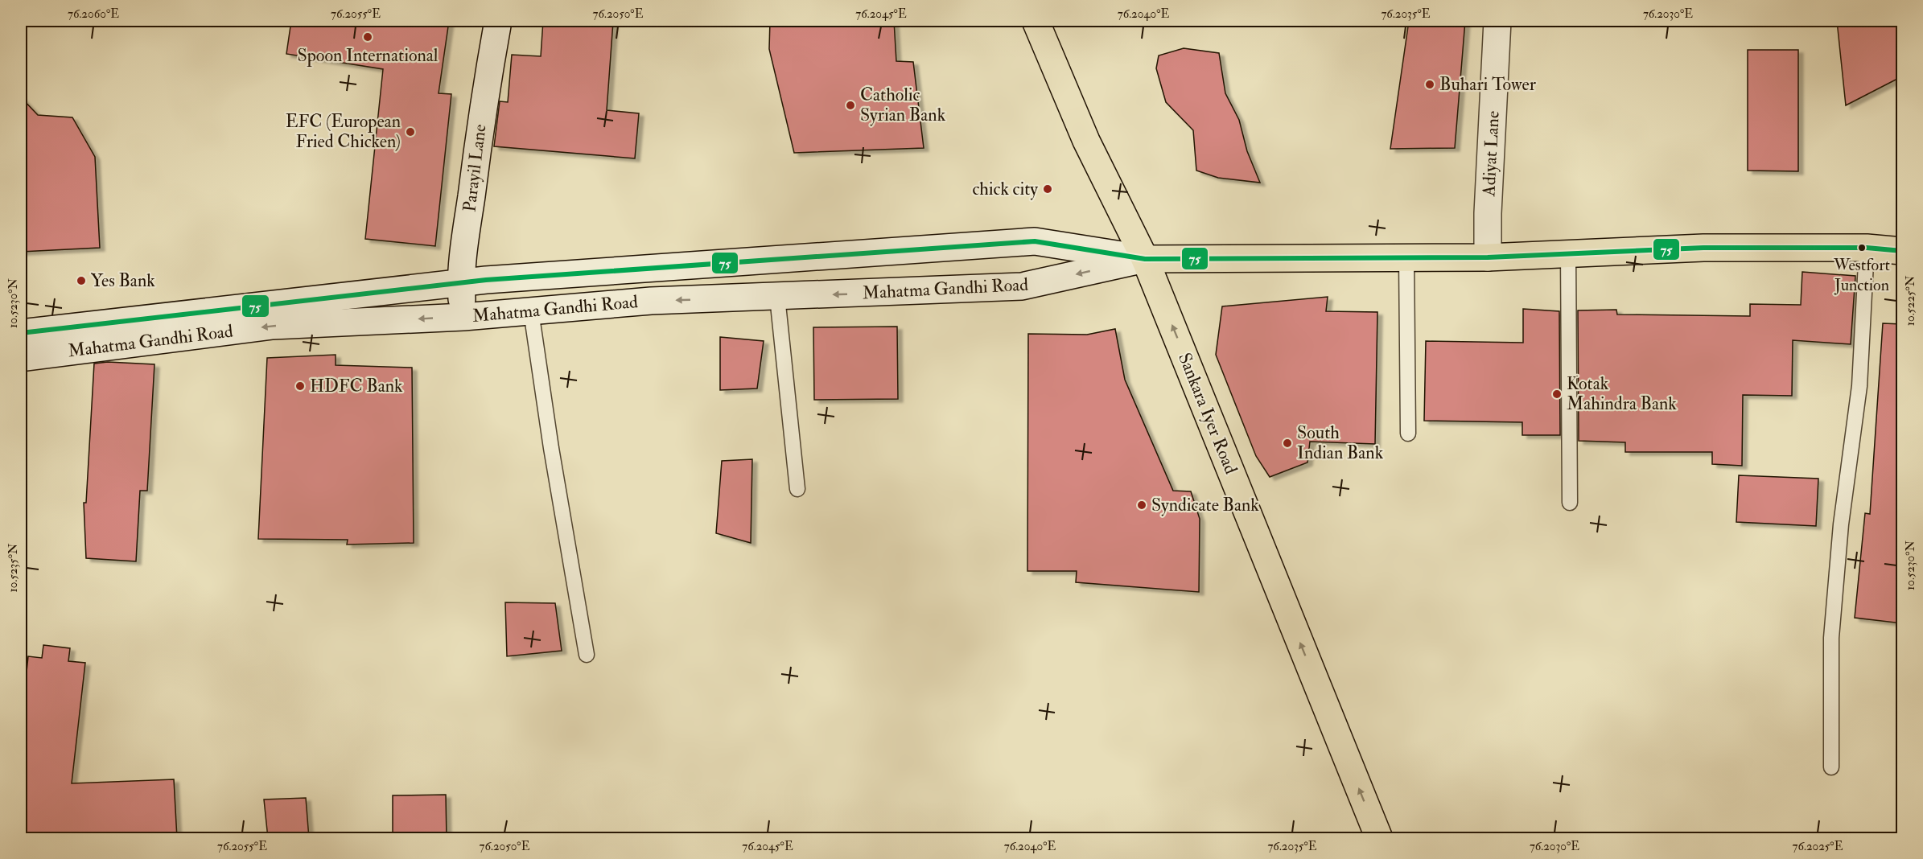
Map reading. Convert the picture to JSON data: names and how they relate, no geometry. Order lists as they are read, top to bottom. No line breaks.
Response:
{"streets":{"main road":["Adiyat Lane","Parayil Lane","Mahatma Gandhi Road","Sankara Iyer Road"]},"crossings":[["Parayil Lane","Mahatma Gandhi Road"],["Mahatma Gandhi Road","Sankara Iyer Road"]],"one_way":["Sankara Iyer Road"],"places":["Spoon International","Buhari Tower","Catholic Syrian Bank","EFC (European Fried Chicken)","chick city","Westfort Junction","Yes Bank","HDFC Bank","Kotak Mahindra Bank","South Indian Bank","Syndicate Bank"],"lines":["transit line 75"],"coordinates":["76.2060°E","76.2055°E","76.2050°E","76.2045°E","76.2040°E","76.2035°E","76.2030°E","10.5225°N","10.5230°N","10.5235°N","76.2025°E"]}
